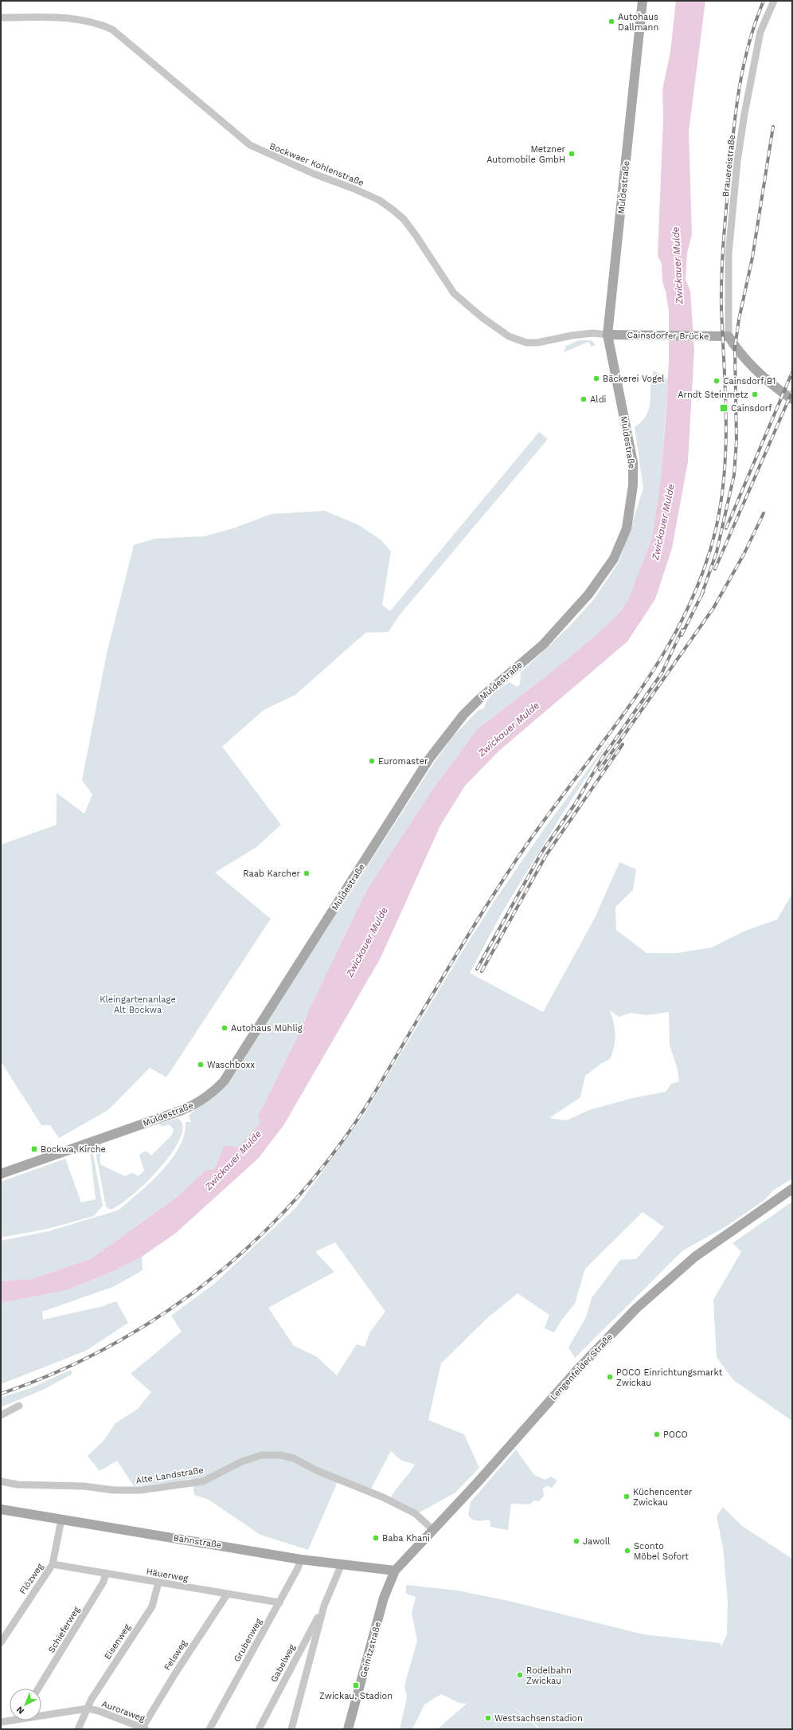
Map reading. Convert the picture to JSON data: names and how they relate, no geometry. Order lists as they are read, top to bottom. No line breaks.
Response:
{"streets":{"main road":["Muldestraße","Cainsdorfer Brücke","Lengenfelder Straße","Bahnstraße","Geinitzstraße"],"street":["Bockwaer Kohlenstraße","Brauereistraße","Alte Landstraße","Häuerweg","Flözweg","Schieferweg","Grubenweg","Eisenweg","Felsweg","Gabelweg","Auroraweg"]},"crossings":[["Bockwaer Kohlenstraße","Muldestraße"],["Bockwaer Kohlenstraße","Cainsdorfer Brücke"],["Brauereistraße","Cainsdorfer Brücke"],["Muldestraße","Cainsdorfer Brücke"],["Lengenfelder Straße","Alte Landstraße"],["Lengenfelder Straße","Bahnstraße"],["Lengenfelder Straße","Geinitzstraße"],["Bahnstraße","Flözweg"],["Bahnstraße","Grubenweg"],["Bahnstraße","Geinitzstraße"],["Bahnstraße","Gabelweg"],["Häuerweg","Flözweg"],["Häuerweg","Schieferweg"],["Häuerweg","Grubenweg"],["Häuerweg","Eisenweg"],["Häuerweg","Felsweg"],["Eisenweg","Auroraweg"],["Felsweg","Auroraweg"]],"water":["Zwickauer Mulde"],"parks":["Kleingartenanlage Alt Bockwa"],"places":{"other":["Autohaus Dallmann","Metzner Automobile GmbH","Bäckerei Vogel","Cainsdorf B1","Arndt Steinmetz","Aldi","Euromaster","Raab Karcher","Autohaus Mühlig","Waschboxx","POCO Einrichtungsmarkt Zwickau","POCO","Küchencenter Zwickau","Baba Khani","Jawoll","Sconto Möbel Sofort","Rodelbahn Zwickau","Westsachsenstadion"],"transit":["Cainsdorf","Bockwa, Kirche","Zwickau, Stadion"]},"north":"bottom left"}
